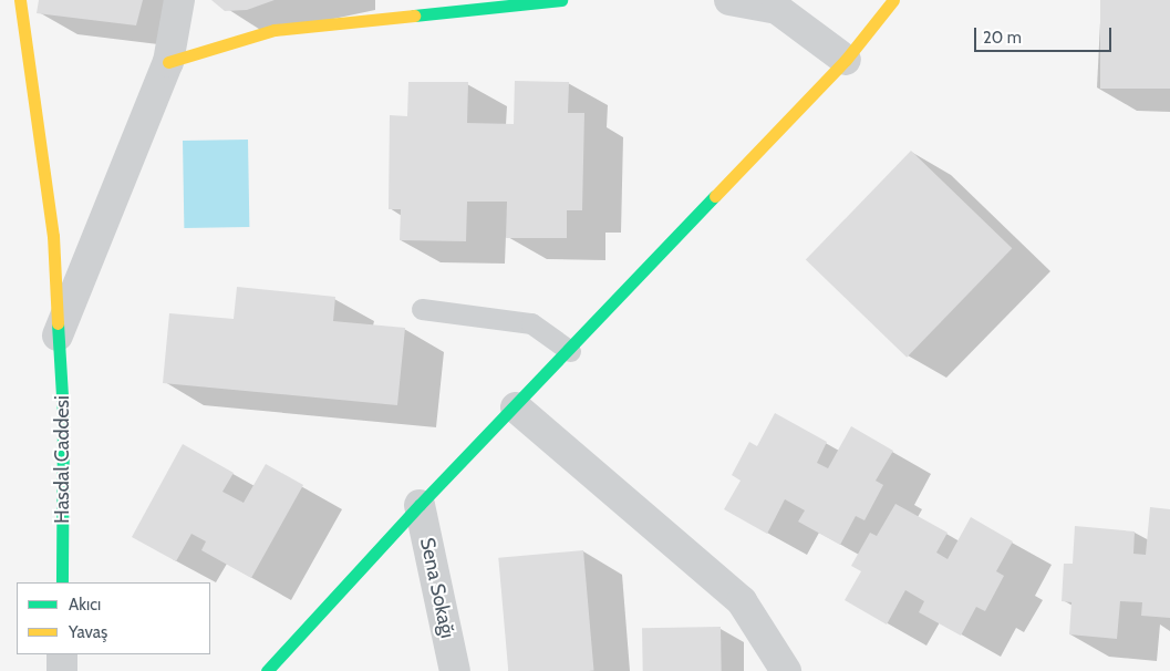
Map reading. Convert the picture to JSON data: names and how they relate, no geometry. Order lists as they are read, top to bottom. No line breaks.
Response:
{"streets":{"street":["Hasdal Caddesi","Sena Sokağı"]},"legend":["Akıcı","Yavaş"],"scale_bar":"20 m"}
